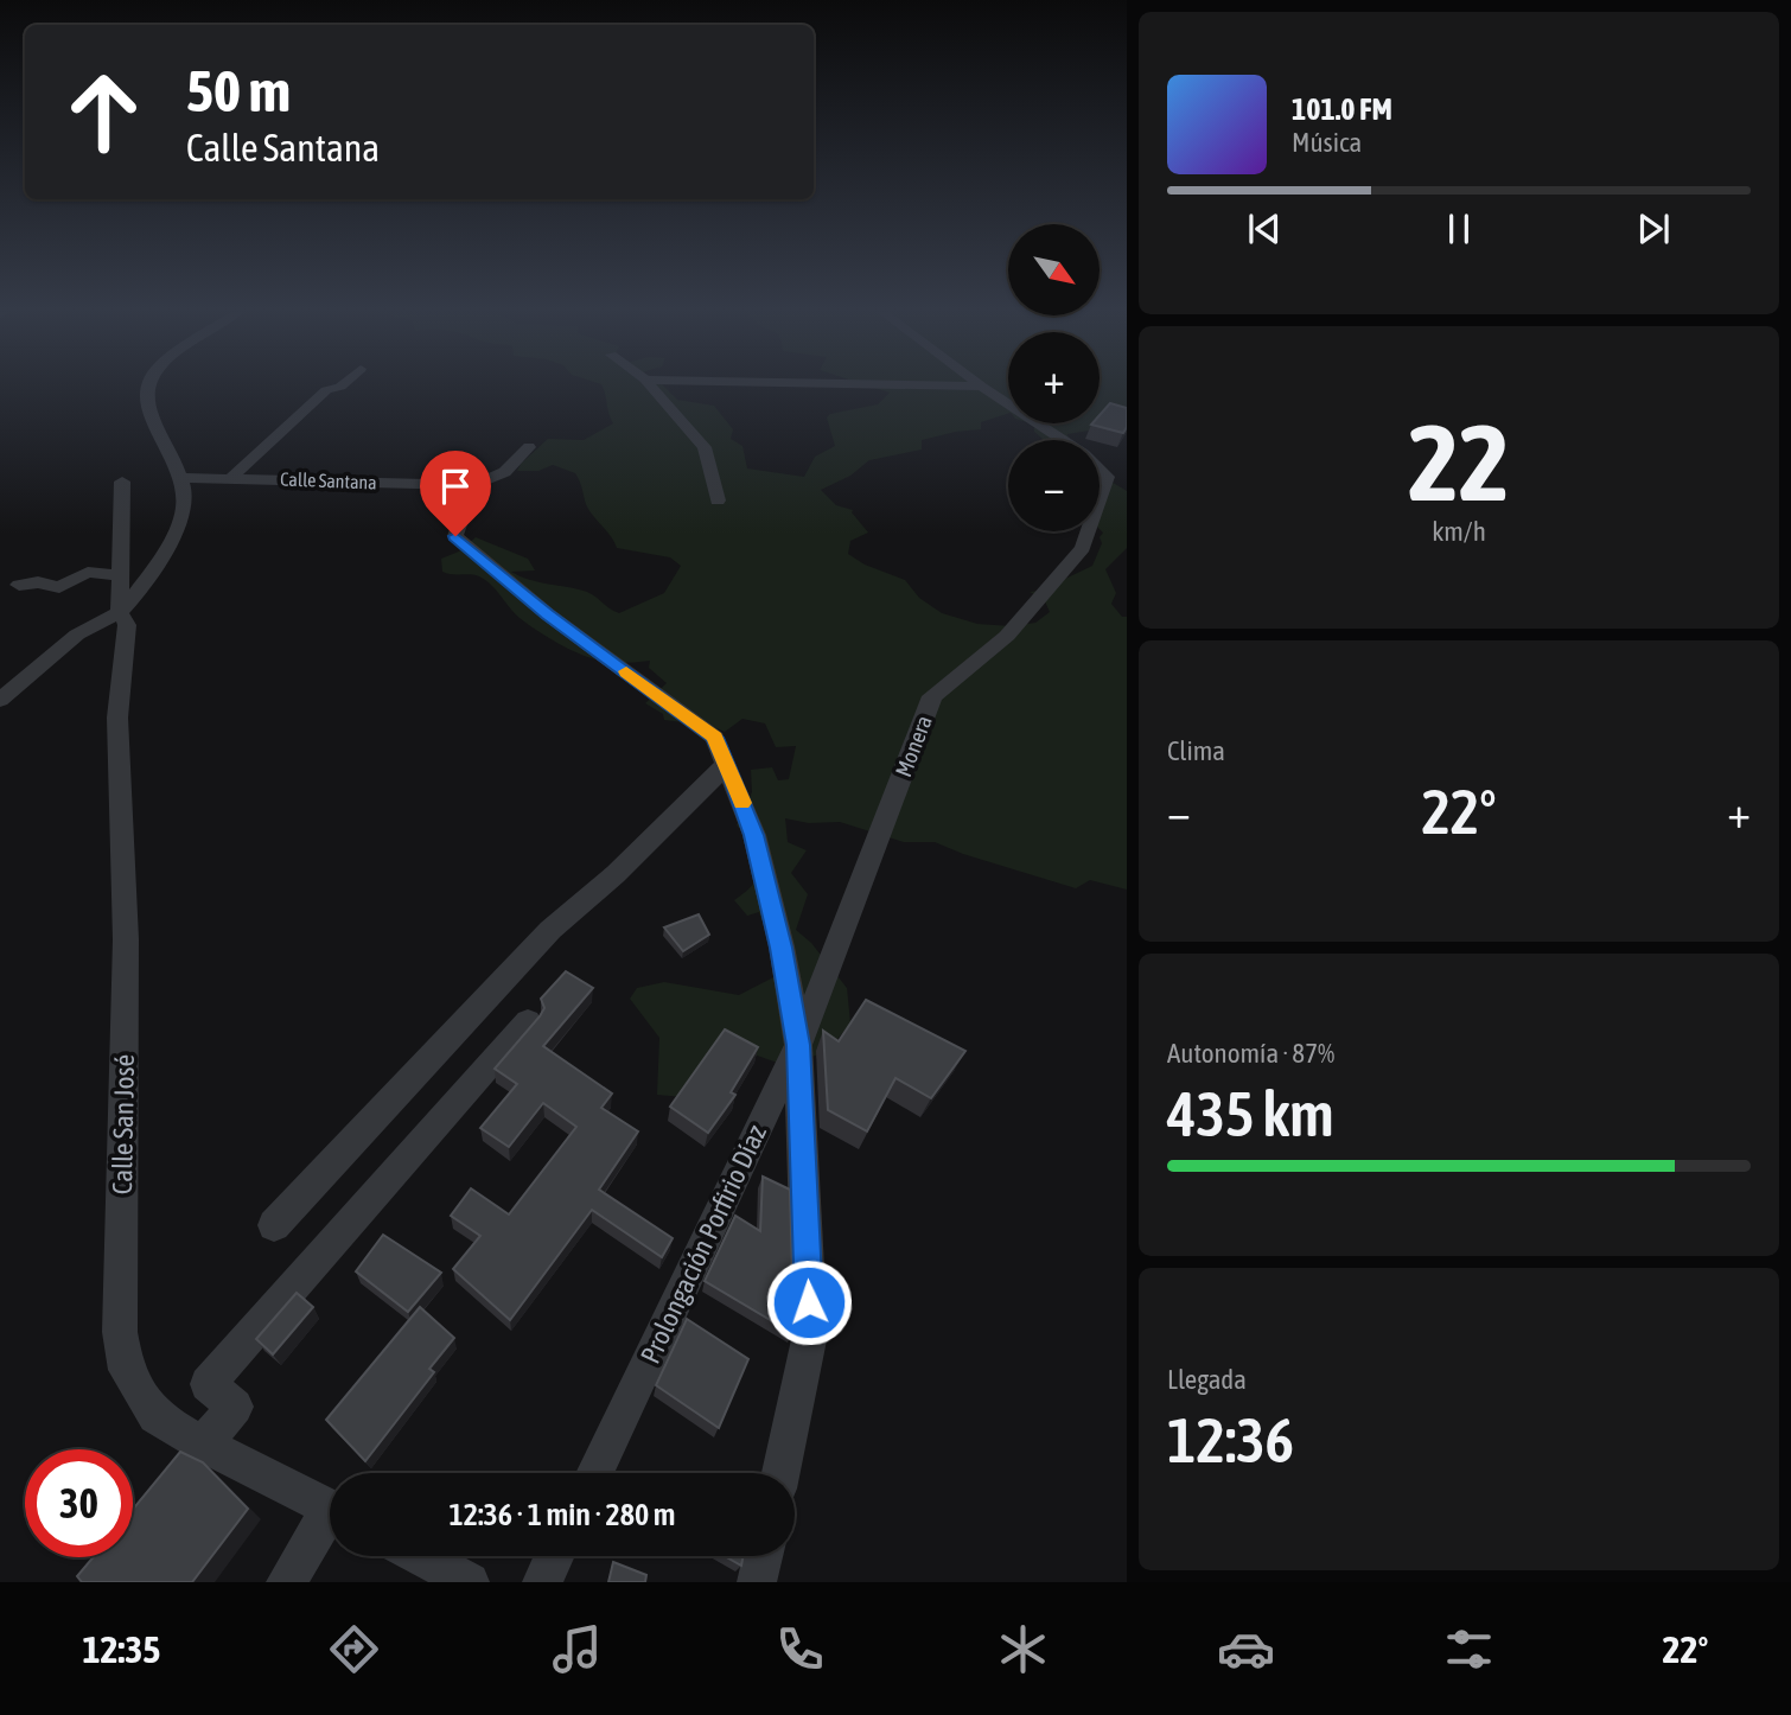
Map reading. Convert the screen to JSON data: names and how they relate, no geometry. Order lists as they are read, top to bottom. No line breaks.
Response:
{"streets":{"street":["Calle Santana","Monera","Calle San José","Prolongación Porfirio Díaz"]},"crossings":[["Monera","Prolongación Porfirio Díaz"]],"north":"bottom right","page":{"turn":["50 m","Calle Santana"],"song":["101.0 FM","Música"],"map_buttons":["+","−"],"tile":[["22","km/h"],"Clima",["Autonomía · 87%","435 km"],["Llegada","12:36"]],"heat":["−","22°","+"],"limit":"30","trip":"12:36 · 1 min · 280 m","tabs":["12:35","22°"]}}
